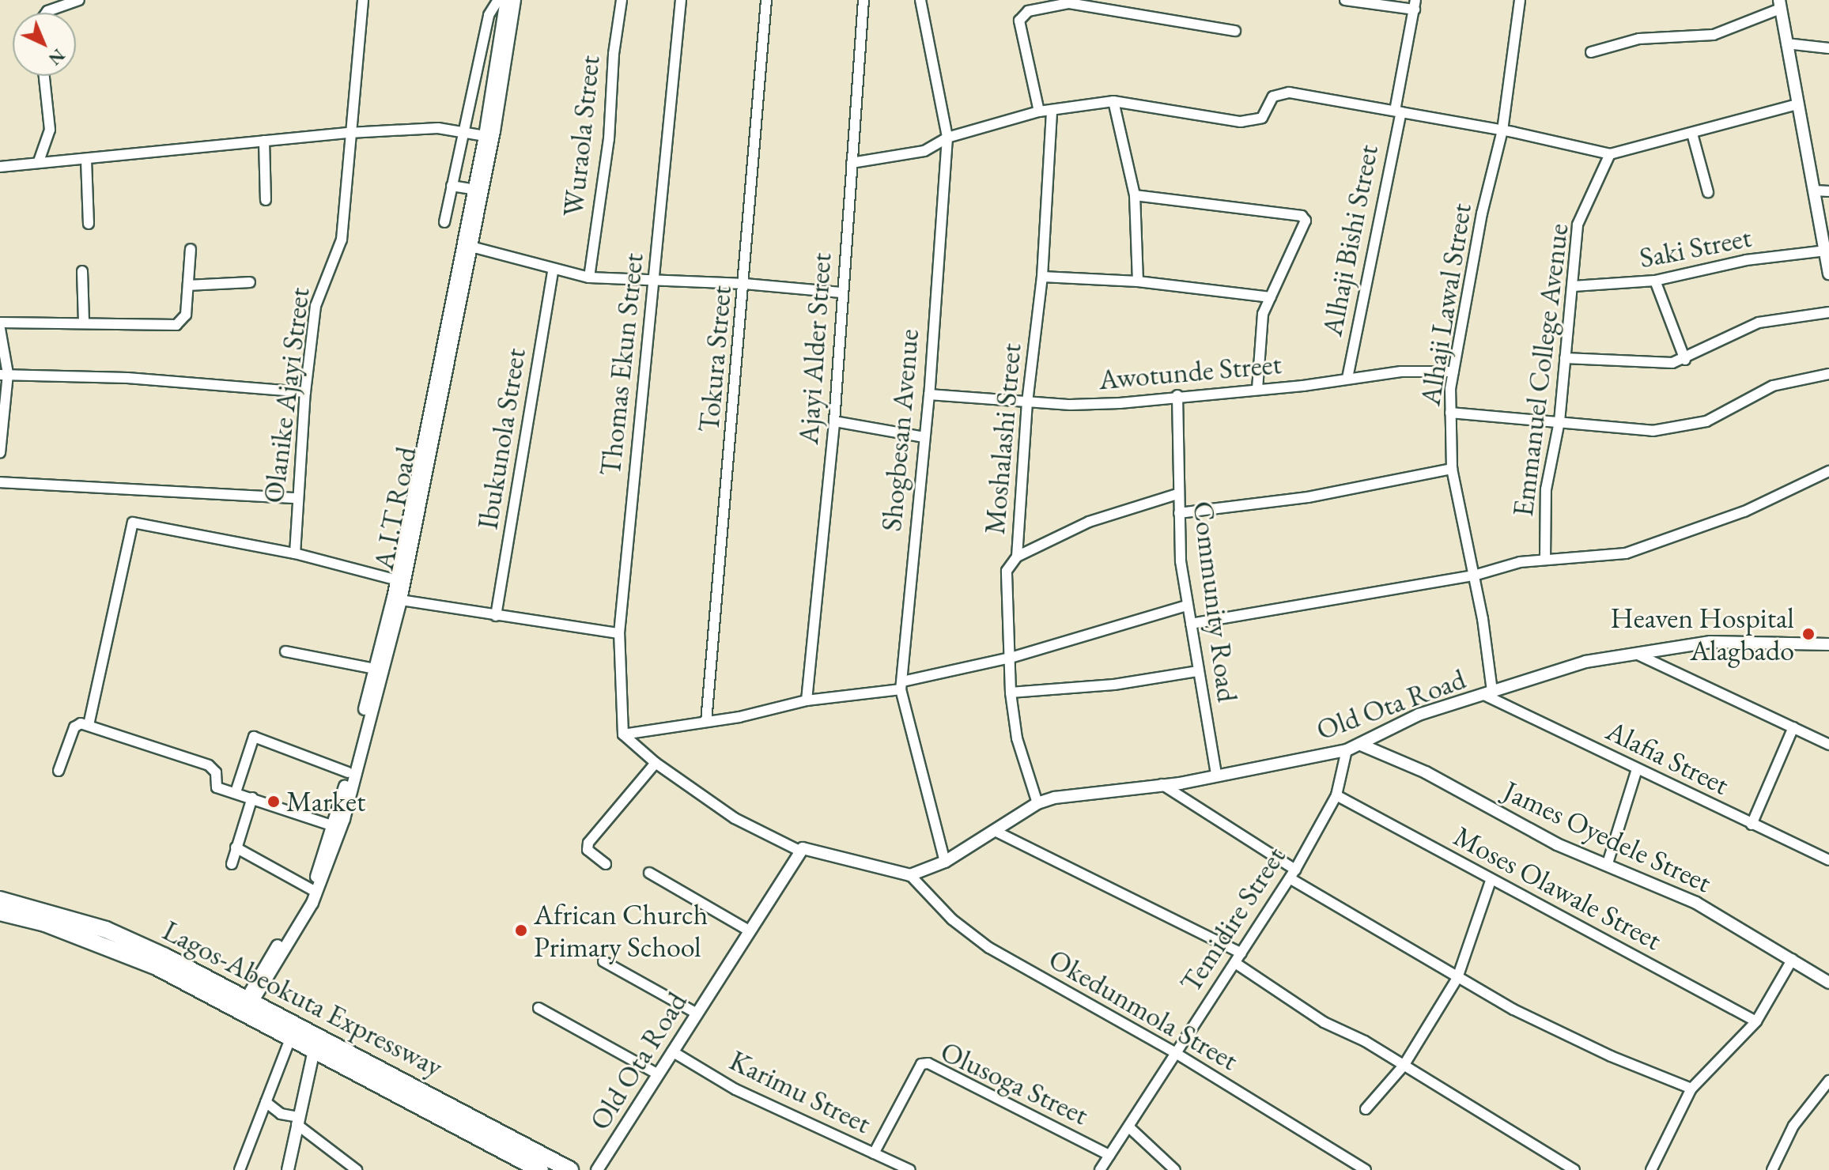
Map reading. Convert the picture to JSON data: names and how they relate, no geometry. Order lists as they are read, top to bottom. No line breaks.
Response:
{"streets":{"highway":["Lagos-Abeokuta Expressway"],"street":["Wuraola Street","Alhaji Bishi Street","Saki Street","Alhaji Lawal Street","Ajayi Alder Street","Tokura Street","Thomas Ekun Street","Emmanuel College Avenue","Awotunde Street","Olanike Ajayi Street","Shogbesan Avenue","Ibukunola Street","Moshalashi Street","A.I.T Road","Community Road","Old Ota Road","Alafia Street","James Oyedele Street","Moses Olawale Street","Temidire Street","Okedunmola Street","Olusoga Street","Karimu Street"]},"crossings":[["Alhaji Bishi Street","Awotunde Street"],["Saki Street","Emmanuel College Avenue"],["Alhaji Lawal Street","Awotunde Street"],["Alhaji Lawal Street","Old Ota Road"],["Alhaji Lawal Street","Alafia Street"],["Awotunde Street","Shogbesan Avenue"],["Awotunde Street","Moshalashi Street"],["Awotunde Street","Community Road"],["Shogbesan Avenue","Old Ota Road"],["Moshalashi Street","Old Ota Road"],["A.I.T Road","Lagos-Abeokuta Expressway"],["Community Road","Old Ota Road"],["Old Ota Road","Alafia Street"],["Old Ota Road","James Oyedele Street"],["Old Ota Road","Temidire Street"],["Old Ota Road","Okedunmola Street"],["Old Ota Road","Karimu Street"],["Moses Olawale Street","Temidire Street"],["Temidire Street","Okedunmola Street"],["Temidire Street","Olusoga Street"],["Olusoga Street","Karimu Street"]],"places":["Heaven Hospital Alagbado","Market","African Church Primary School"],"north":"bottom right"}
